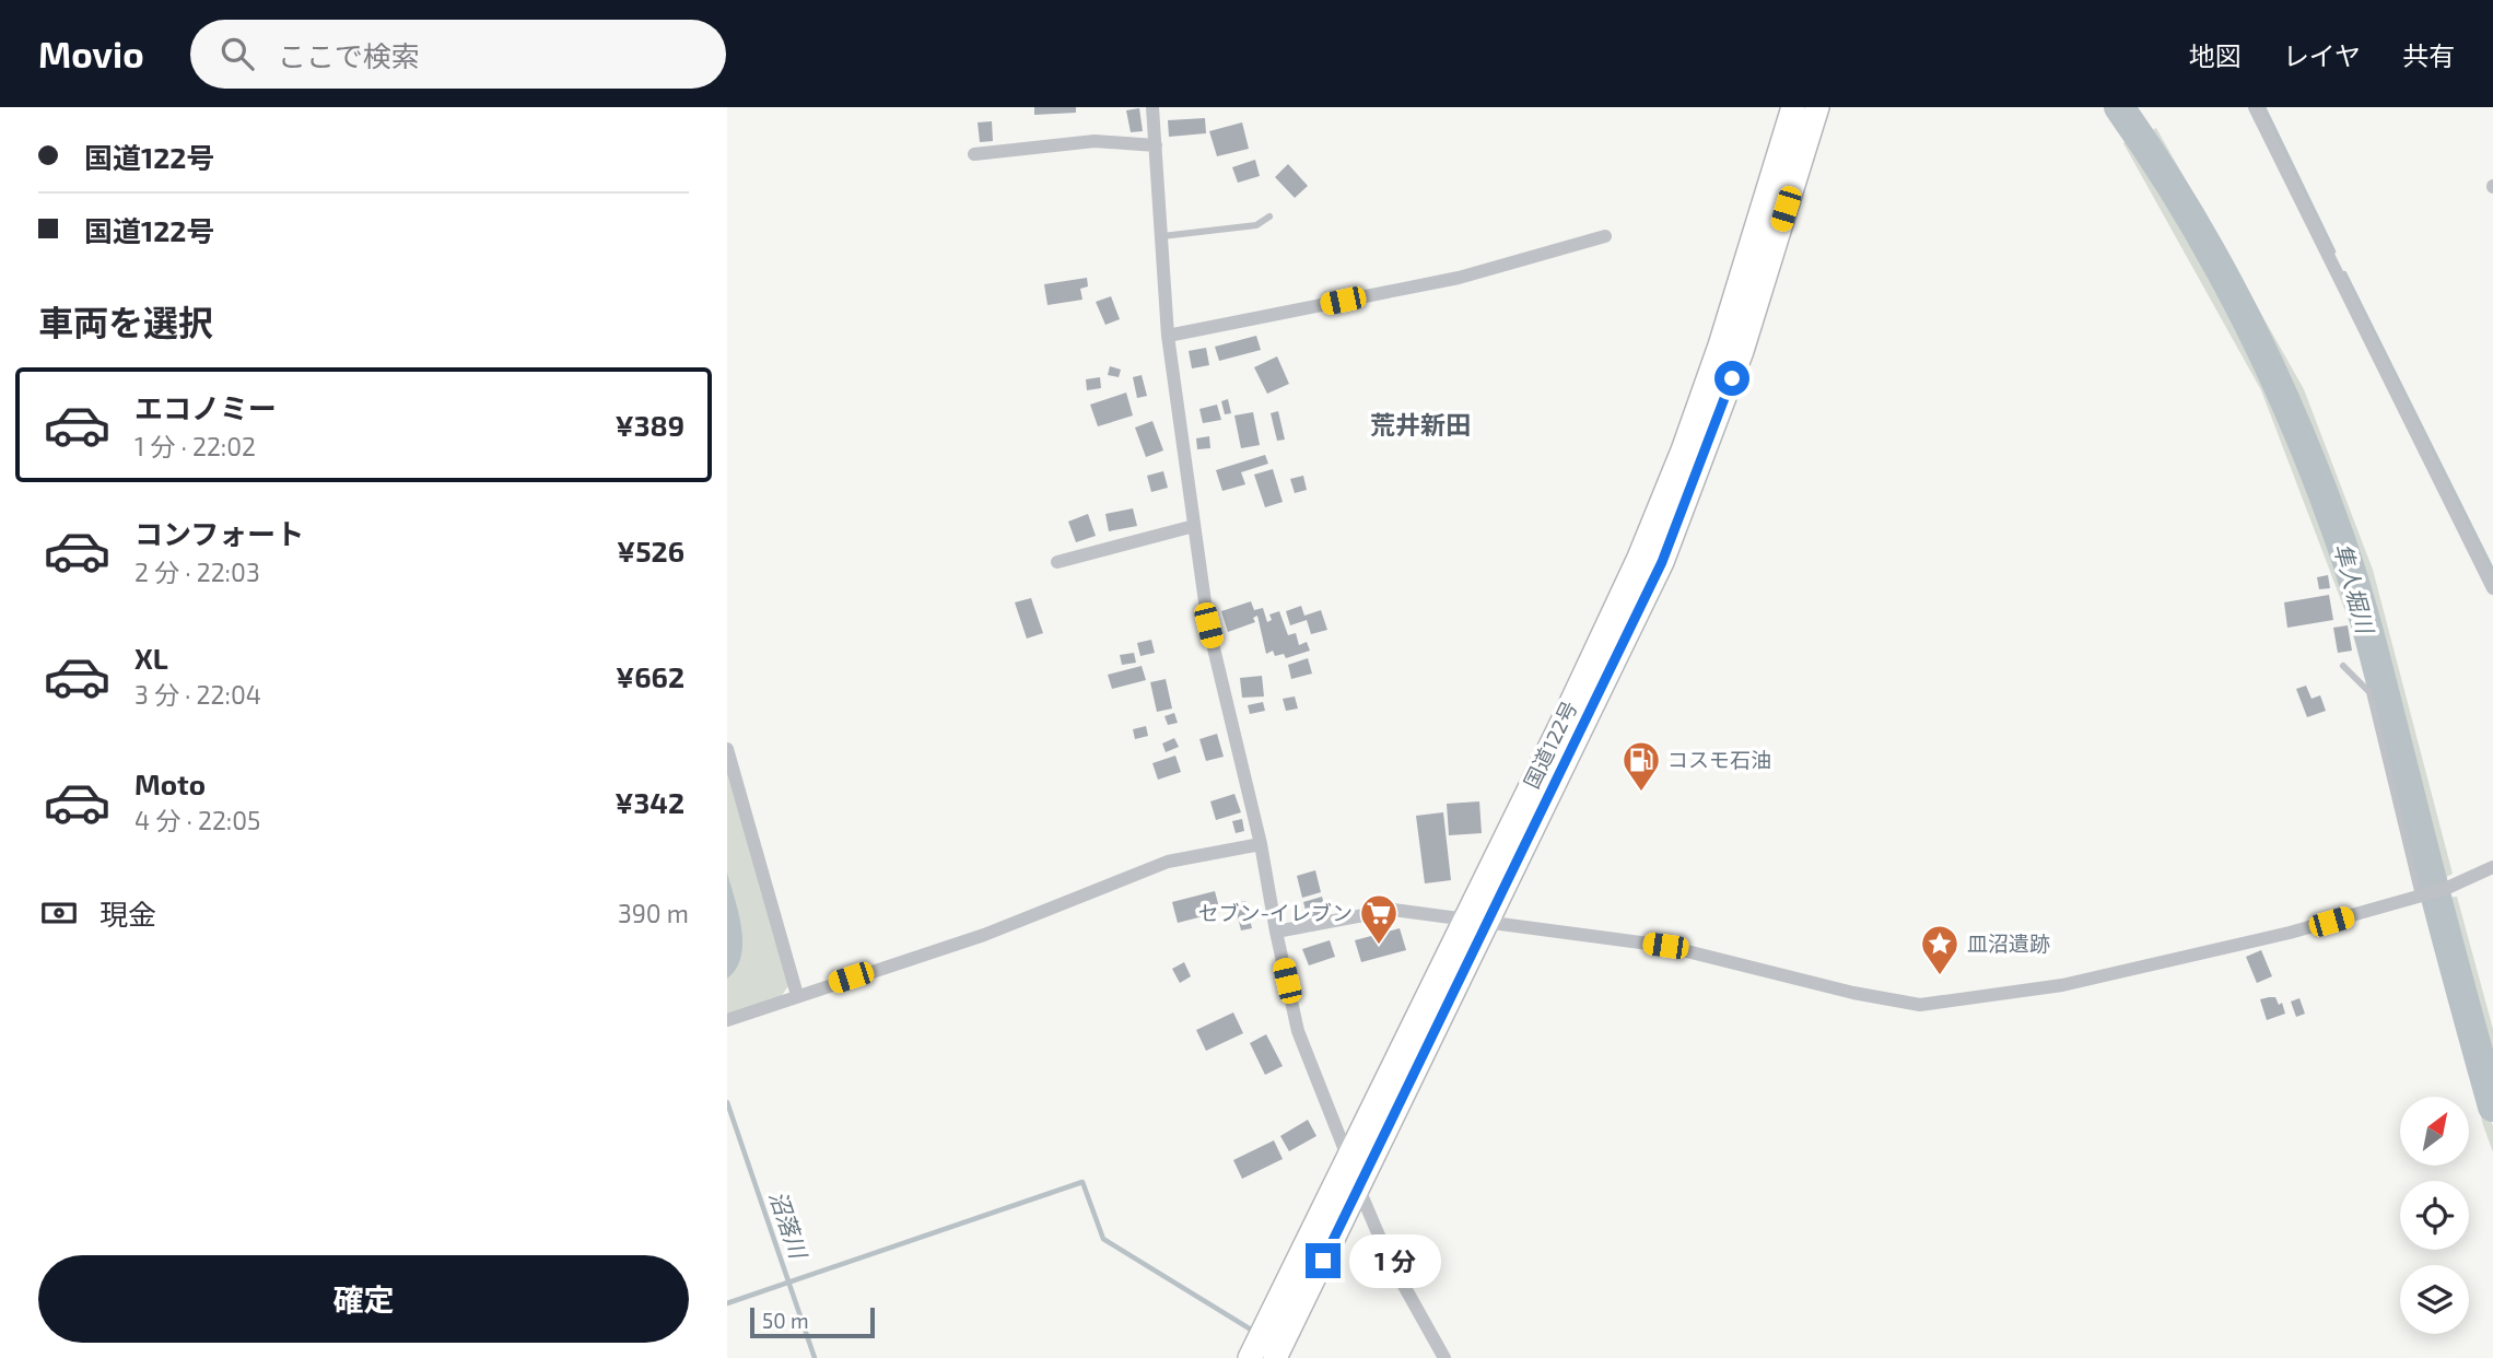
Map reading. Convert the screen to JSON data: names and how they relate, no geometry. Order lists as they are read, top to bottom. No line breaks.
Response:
{"streets":{"highway":["国道122号"]},"districts":["荒井新田"],"water":["隼人堀川","沼落川"],"places":{"fuel station":["コスモ石油"],"supermarket":["セブン-イレブン"],"place":["皿沼遺跡"]},"scale_bar":"50 m","north":"top right","page":{"header":"Movio","search":"ここで検索","nav":["地図","レイヤ","共有"],"banner":["国道122号","国道122号"],"heading":"車両を選択","list":[{"name":"エコノミー","note":"1 分 · 22:02","value":"¥389"},{"name":"コンフォート","note":"2 分 · 22:03","value":"¥526"},{"name":"XL","note":"3 分 · 22:04","value":"¥662"},{"name":"Moto","note":"4 分 · 22:05","value":"¥342"}],"pay":["現金","390 m"],"bubble":"1 分","buttons":"確定","scale":"50 m"}}
